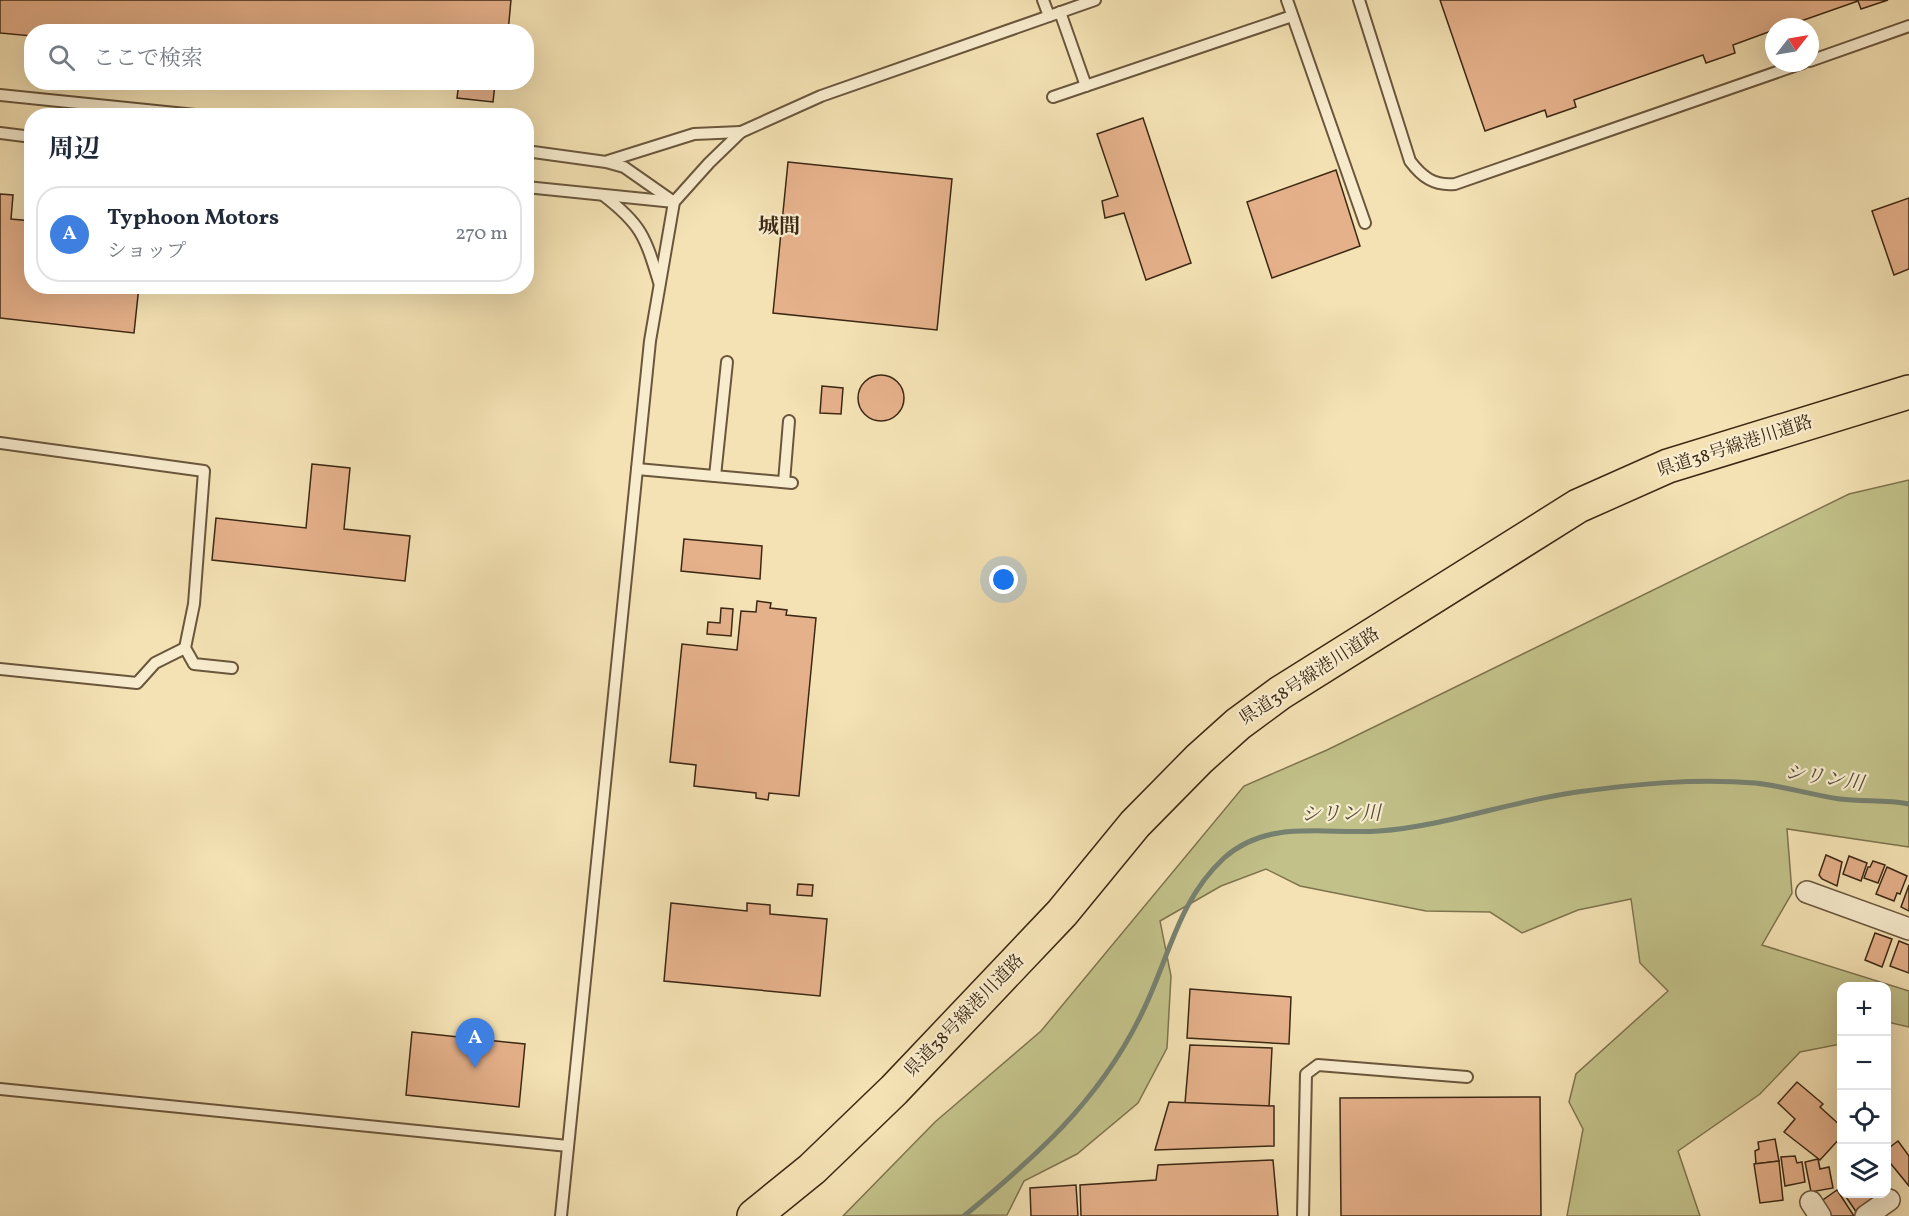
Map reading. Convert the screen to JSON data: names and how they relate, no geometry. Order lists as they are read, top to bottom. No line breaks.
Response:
{"streets":{"main road":["県道38号線港川道路"]},"districts":["城間"],"water":["シリン川"],"north":"top right","page":{"search":"ここで検索","heading":"周辺","list":[{"mark":"A","name":"Typhoon Motors","note":"ショップ","value":"270 m"}],"map_buttons":["+","−"],"pins":"A"}}
